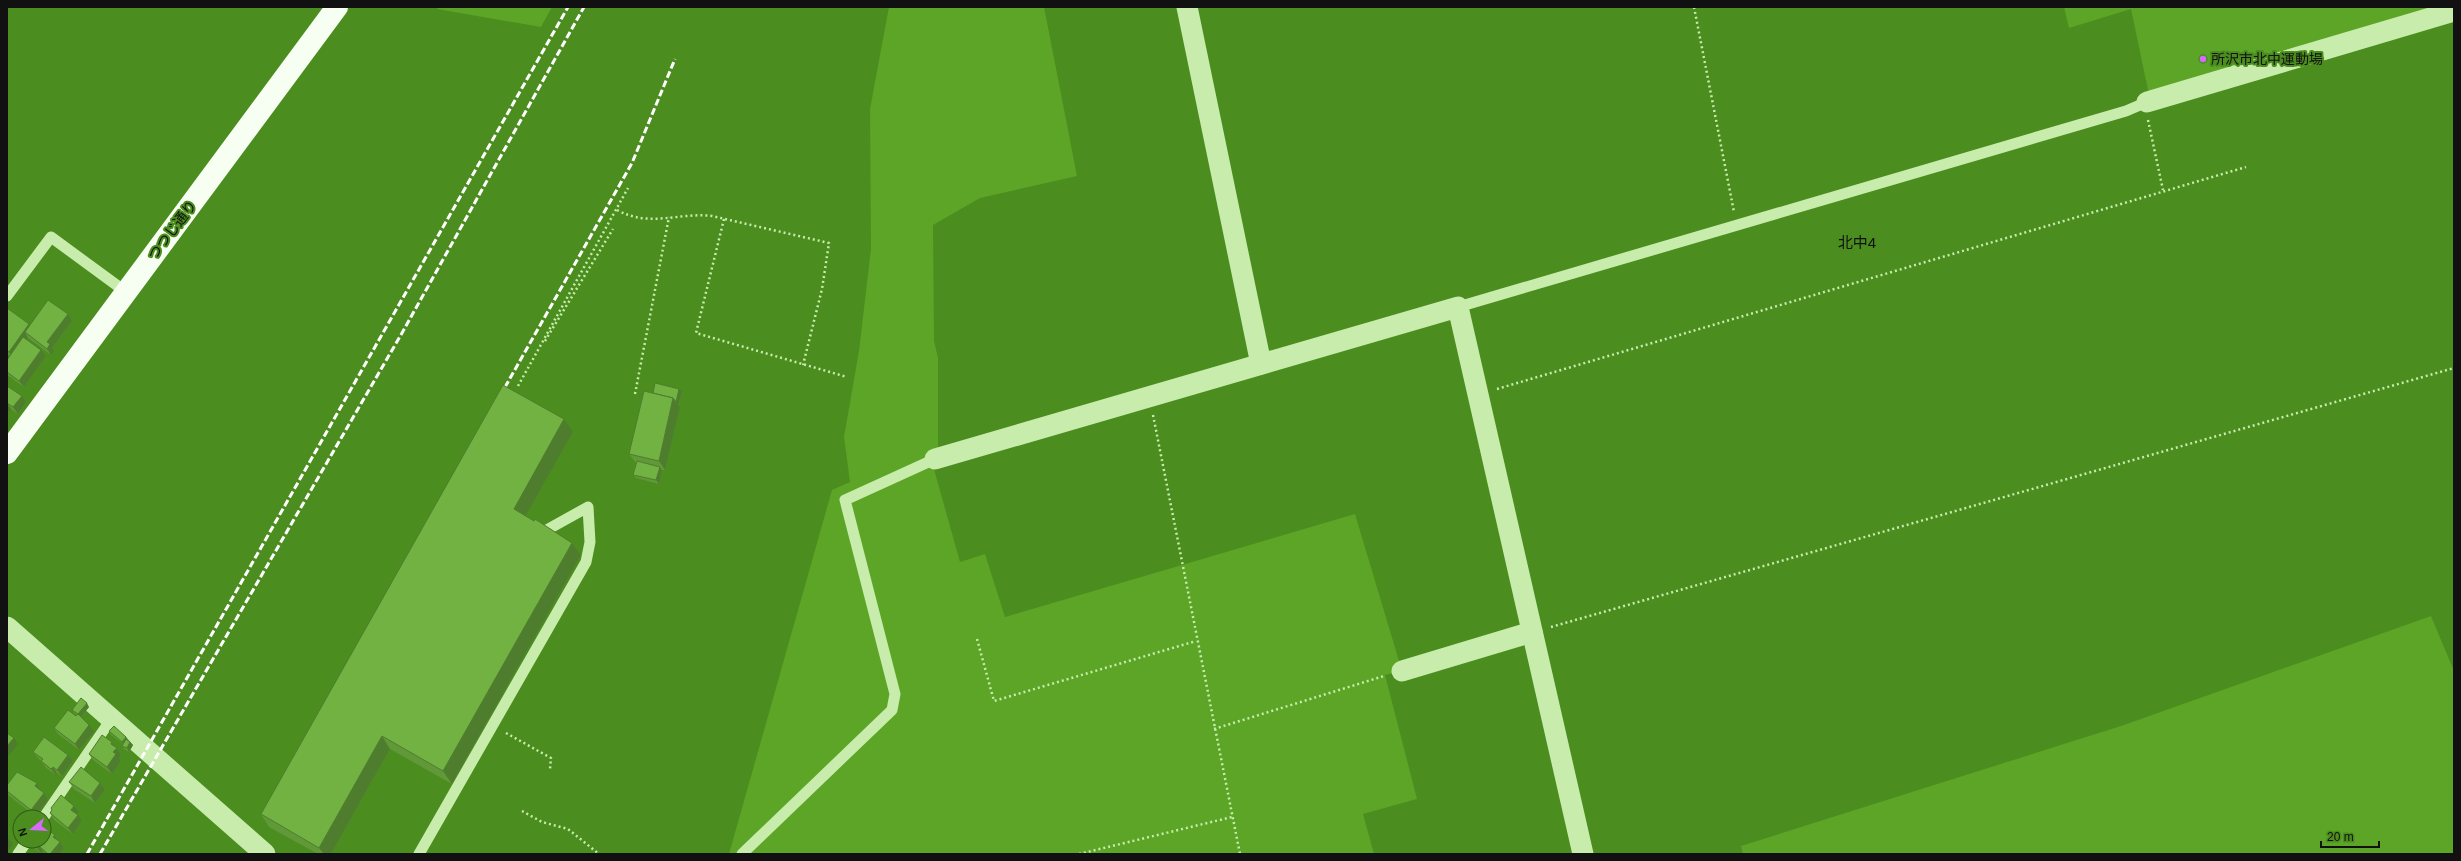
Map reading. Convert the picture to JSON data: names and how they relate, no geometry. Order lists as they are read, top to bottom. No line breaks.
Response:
{"streets":{"main road":["つつじ通り"]},"districts":["北中4"],"places":["所沢市北中運動場"],"scale_bar":"20 m","north":"left"}
